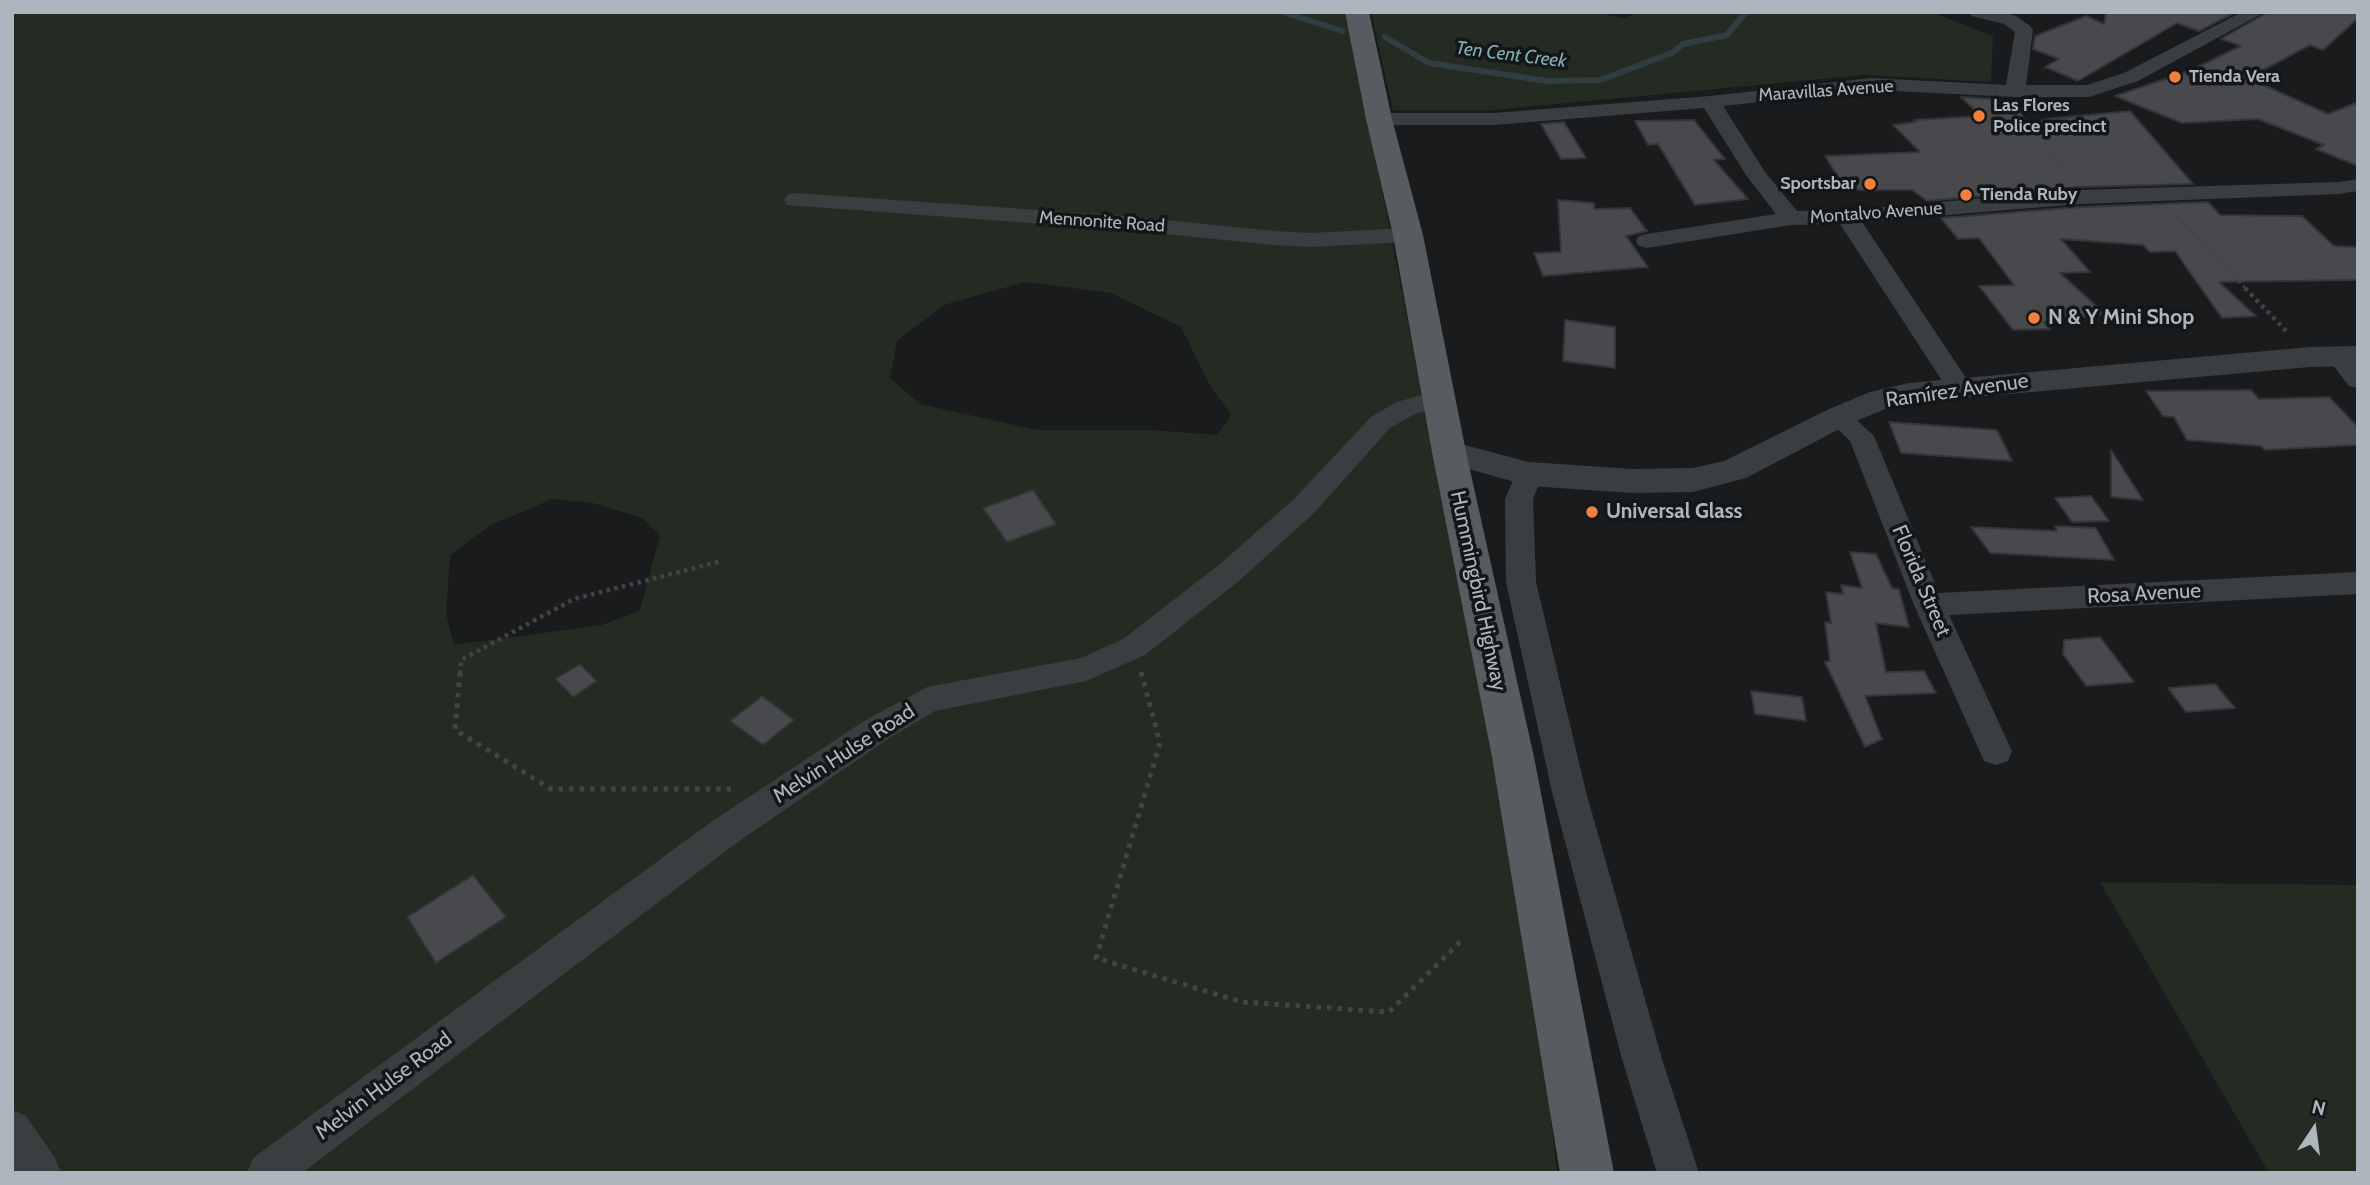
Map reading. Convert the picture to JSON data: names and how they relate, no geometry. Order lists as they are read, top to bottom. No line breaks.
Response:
{"streets":{"main road":["Hummingbird Highway"],"street":["Maravillas Avenue","Montalvo Avenue","Mennonite Road","Ramírez Avenue","Florida Street","Rosa Avenue","Melvin Hulse Road"]},"crossings":[["Maravillas Avenue","Hummingbird Highway"],["Mennonite Road","Hummingbird Highway"],["Ramírez Avenue","Florida Street"],["Ramírez Avenue","Hummingbird Highway"],["Florida Street","Rosa Avenue"],["Hummingbird Highway","Melvin Hulse Road"]],"water":["Ten Cent Creek"],"places":["Tienda Vera","Las Flores Police precinct","Sportsbar","Tienda Ruby","N & Y Mini Shop","Universal Glass"],"north":"top"}
